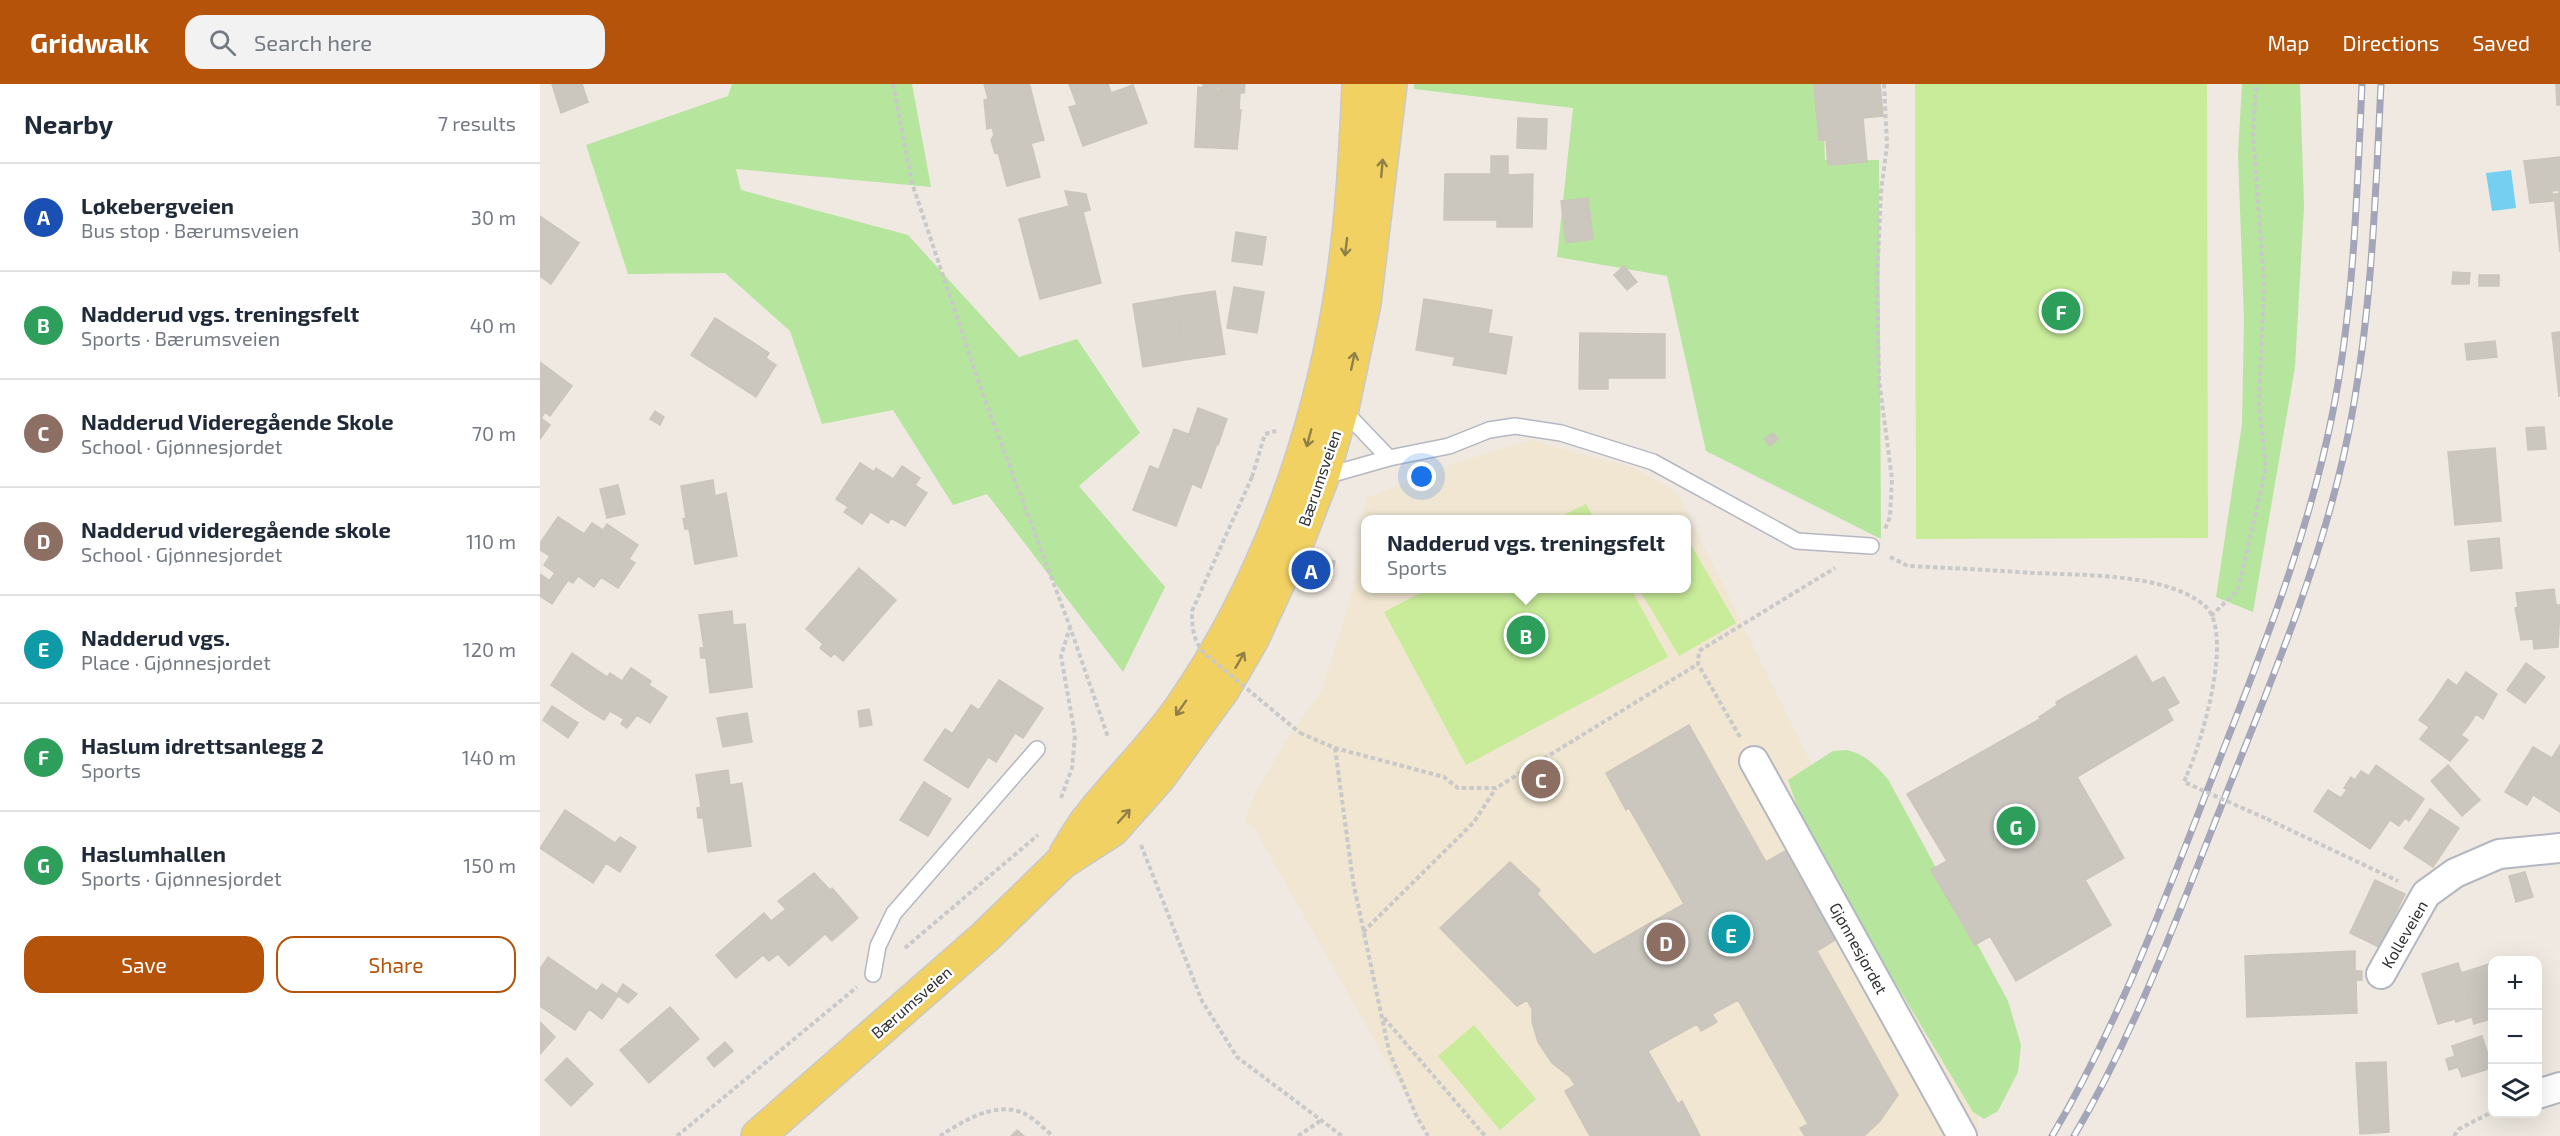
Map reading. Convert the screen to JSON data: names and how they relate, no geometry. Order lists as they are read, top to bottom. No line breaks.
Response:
{"streets":{"main road":["Bærumsveien"],"street":["Kolleveien","Gjønnesjordet"]},"page":{"header":"Gridwalk","search":"Search here","nav":["Map","Directions","Saved"],"heading":["Nearby","7 results"],"list":[{"mark":"A","name":"Løkebergveien","note":"Bus stop · Bærumsveien","value":"30 m"},{"mark":"B","name":"Nadderud vgs. treningsfelt","note":"Sports · Bærumsveien","value":"40 m"},{"mark":"C","name":"Nadderud Videregående Skole","note":"School · Gjønnesjordet","value":"70 m"},{"mark":"D","name":"Nadderud videregående skole","note":"School · Gjønnesjordet","value":"110 m"},{"mark":"E","name":"Nadderud vgs.","note":"Place · Gjønnesjordet","value":"120 m"},{"mark":"F","name":"Haslum idrettsanlegg 2","note":"Sports","value":"140 m"},{"mark":"G","name":"Haslumhallen","note":"Sports · Gjønnesjordet","value":"150 m"}],"pins":["F","A","B","C","G","E","D"],"popup":["Nadderud vgs. treningsfelt","Sports"],"buttons":["Save","Share"],"map_buttons":["+","−"]}}
